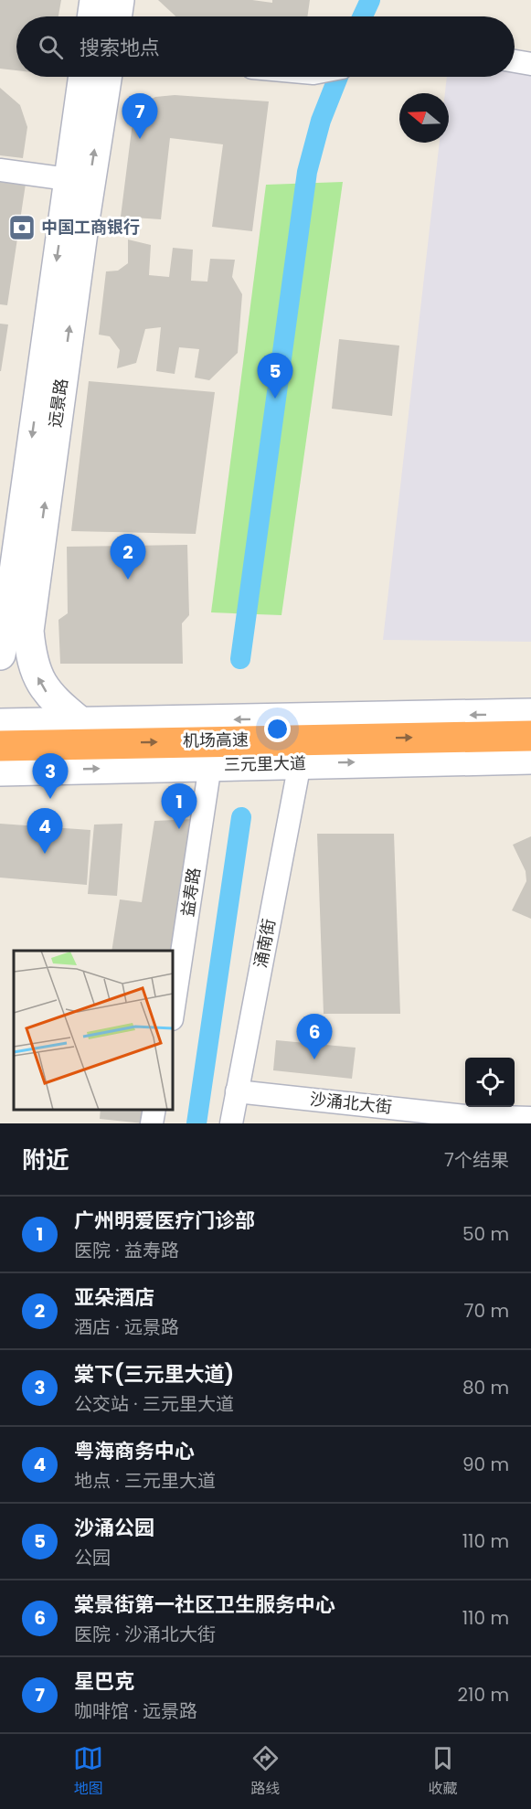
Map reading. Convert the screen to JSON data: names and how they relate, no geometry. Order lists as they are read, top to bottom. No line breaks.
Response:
{"streets":{"highway":["机场高速"],"street":["远景路","三元里大道","益寿路","涌南街","沙涌北大街"]},"crossings":[["三元里大道","益寿路"],["三元里大道","涌南街"],["涌南街","沙涌北大街"]],"one_way":["机场高速"],"places":{"bank":["中国工商银行"]},"north":"left","page":{"search":"搜索地点","pins":["7","5","2","3","1","4","6"],"heading":["附近","7个结果"],"list":[{"mark":"1","name":"广州明爱医疗门诊部","note":"医院 · 益寿路","value":"50 m"},{"mark":"2","name":"亚朵酒店","note":"酒店 · 远景路","value":"70 m"},{"mark":"3","name":"棠下(三元里大道)","note":"公交站 · 三元里大道","value":"80 m"},{"mark":"4","name":"粤海商务中心","note":"地点 · 三元里大道","value":"90 m"},{"mark":"5","name":"沙涌公园","note":"公园","value":"110 m"},{"mark":"6","name":"棠景街第一社区卫生服务中心","note":"医院 · 沙涌北大街","value":"110 m"},{"mark":"7","name":"星巴克","note":"咖啡馆 · 远景路","value":"210 m"}],"nav":["地图","路线","收藏"]}}
